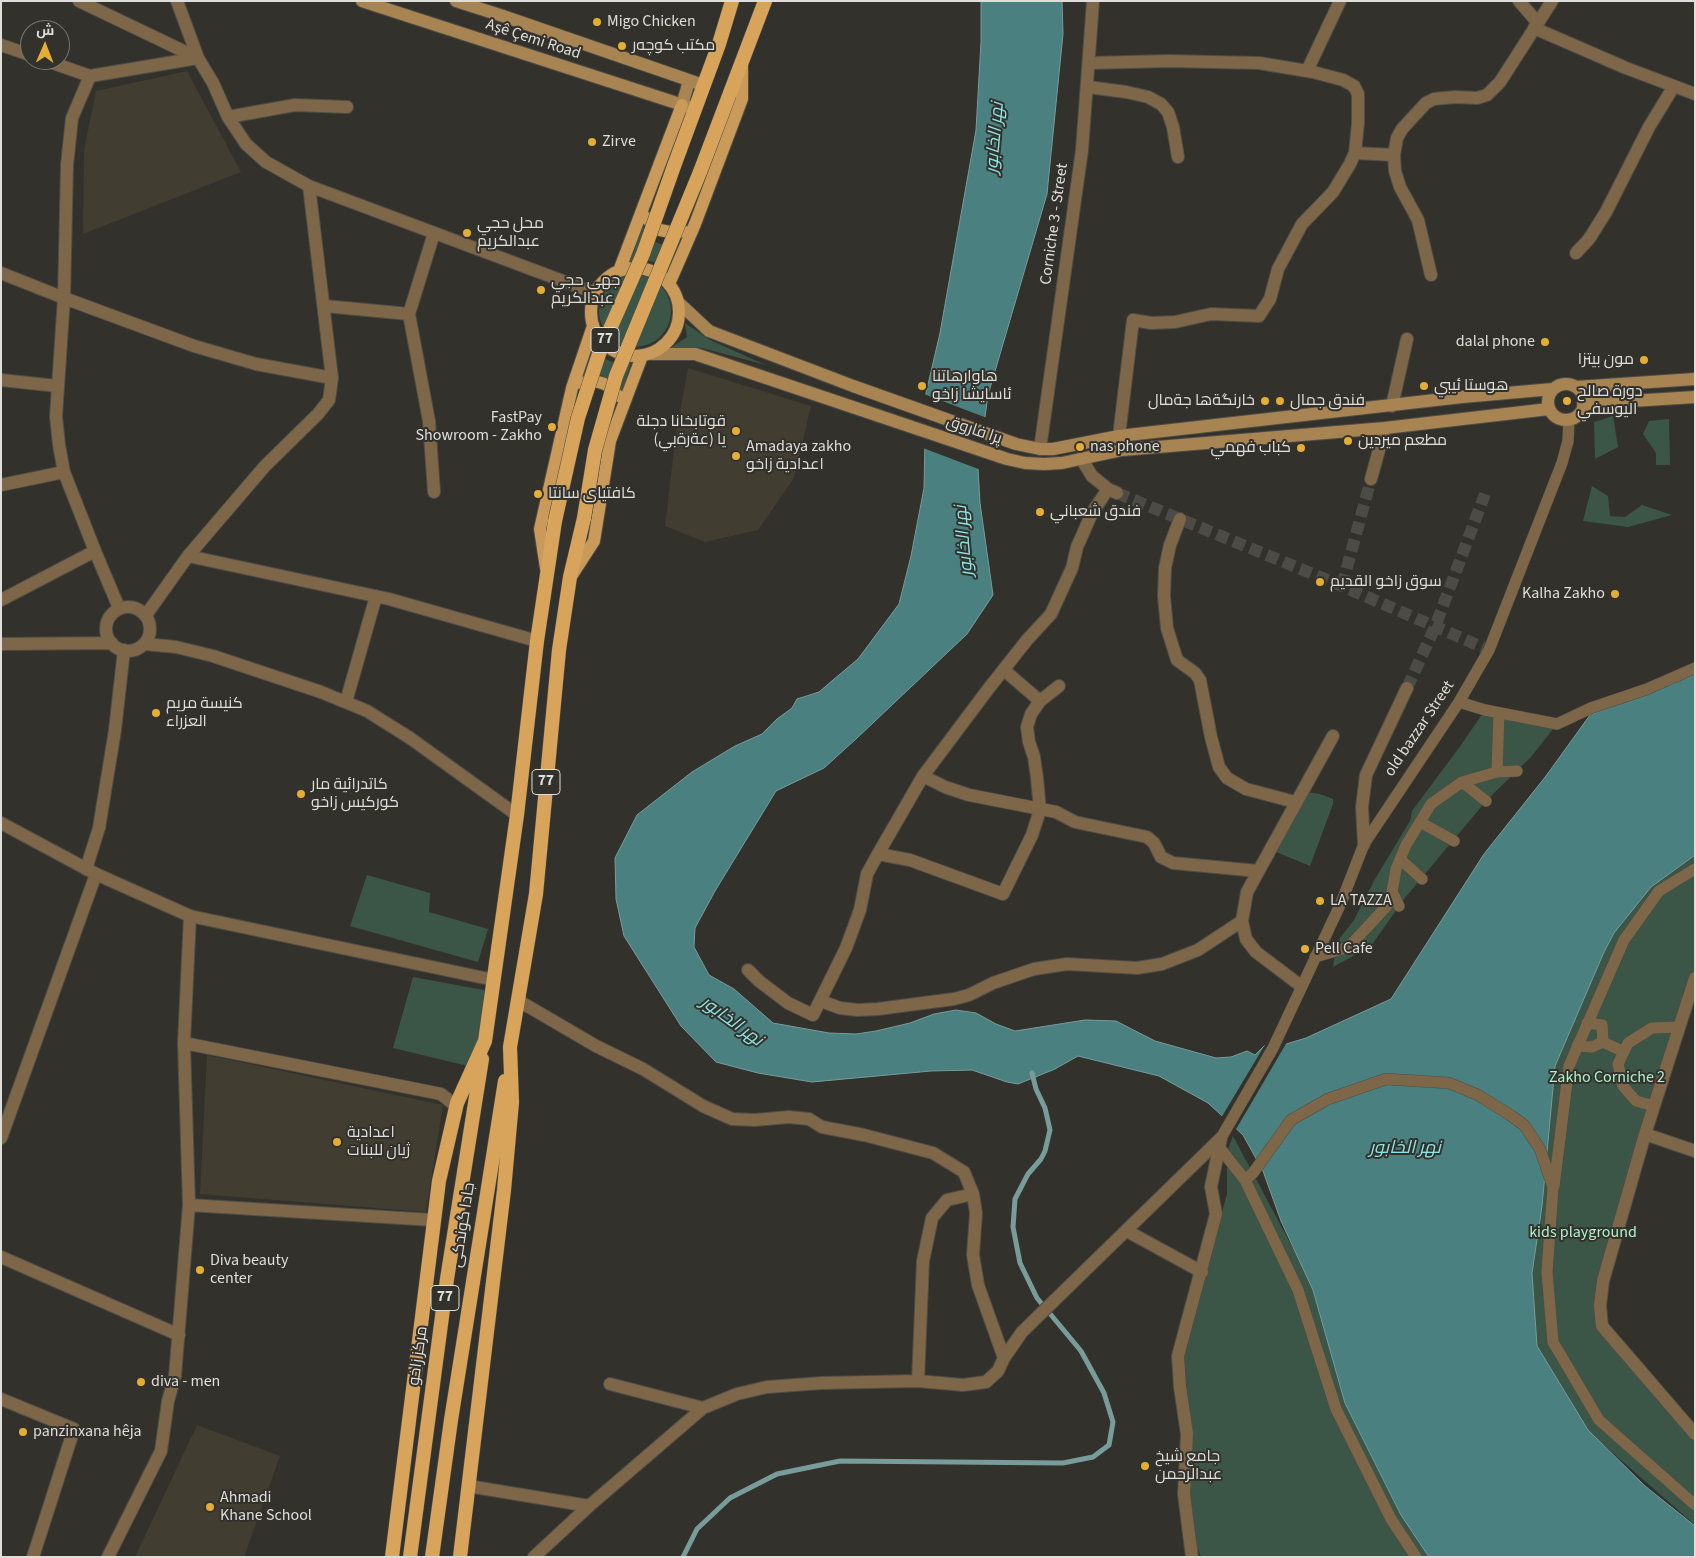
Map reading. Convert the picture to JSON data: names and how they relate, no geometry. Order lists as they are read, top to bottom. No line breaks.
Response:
{"streets":{"highway":["77","جادا گوندکی","مركز زاخو"],"main road":["Aşê Çemi Road","پرا فاروق"],"street":["Corniche 3 - Street","old bazzar Street"]},"crossings":[["Aşê Çemi Road","77"],["Corniche 3 - Street","پرا فاروق"],["77","جادا گوندکی"],["77","مركز زاخو"],["پرا فاروق","old bazzar Street"]],"water":["نهر الخابور"],"parks":["Zakho Corniche 2","kids playground"],"places":["Migo Chicken","مکتب کوچه‌ر","Zirve","محل حجي عبدالكريم","جهى حجي عبدالكريم","dalal phone","مون بيتزا","هاوارهاتنا ئاسایشا زاخو","هوستا ئيبي","خارنگةها جةمال","فندق جمال","دورة صالح اليوسفي","FastPay Showroom - Zakho","قوتابخانا دجلة يا (عةرةبي)","مطعم ميردين","nas phone","كباب فهمي","Amadaya zakho اعدادية زاخو","کافتیای سانتا","فندق شعباني","سوق زاخو القديم","Kalha Zakho","كنيسة مريم العزراء","كاتدرائية مار كوركيس زاخو","LA TAZZA","Pell Cafe","اعدادية ژیان للبنات","Diva beauty center","diva - men","panzinxana hêja","جامع شيخ عبدالرحمن","Ahmadi Khane School"],"north":"top"}
